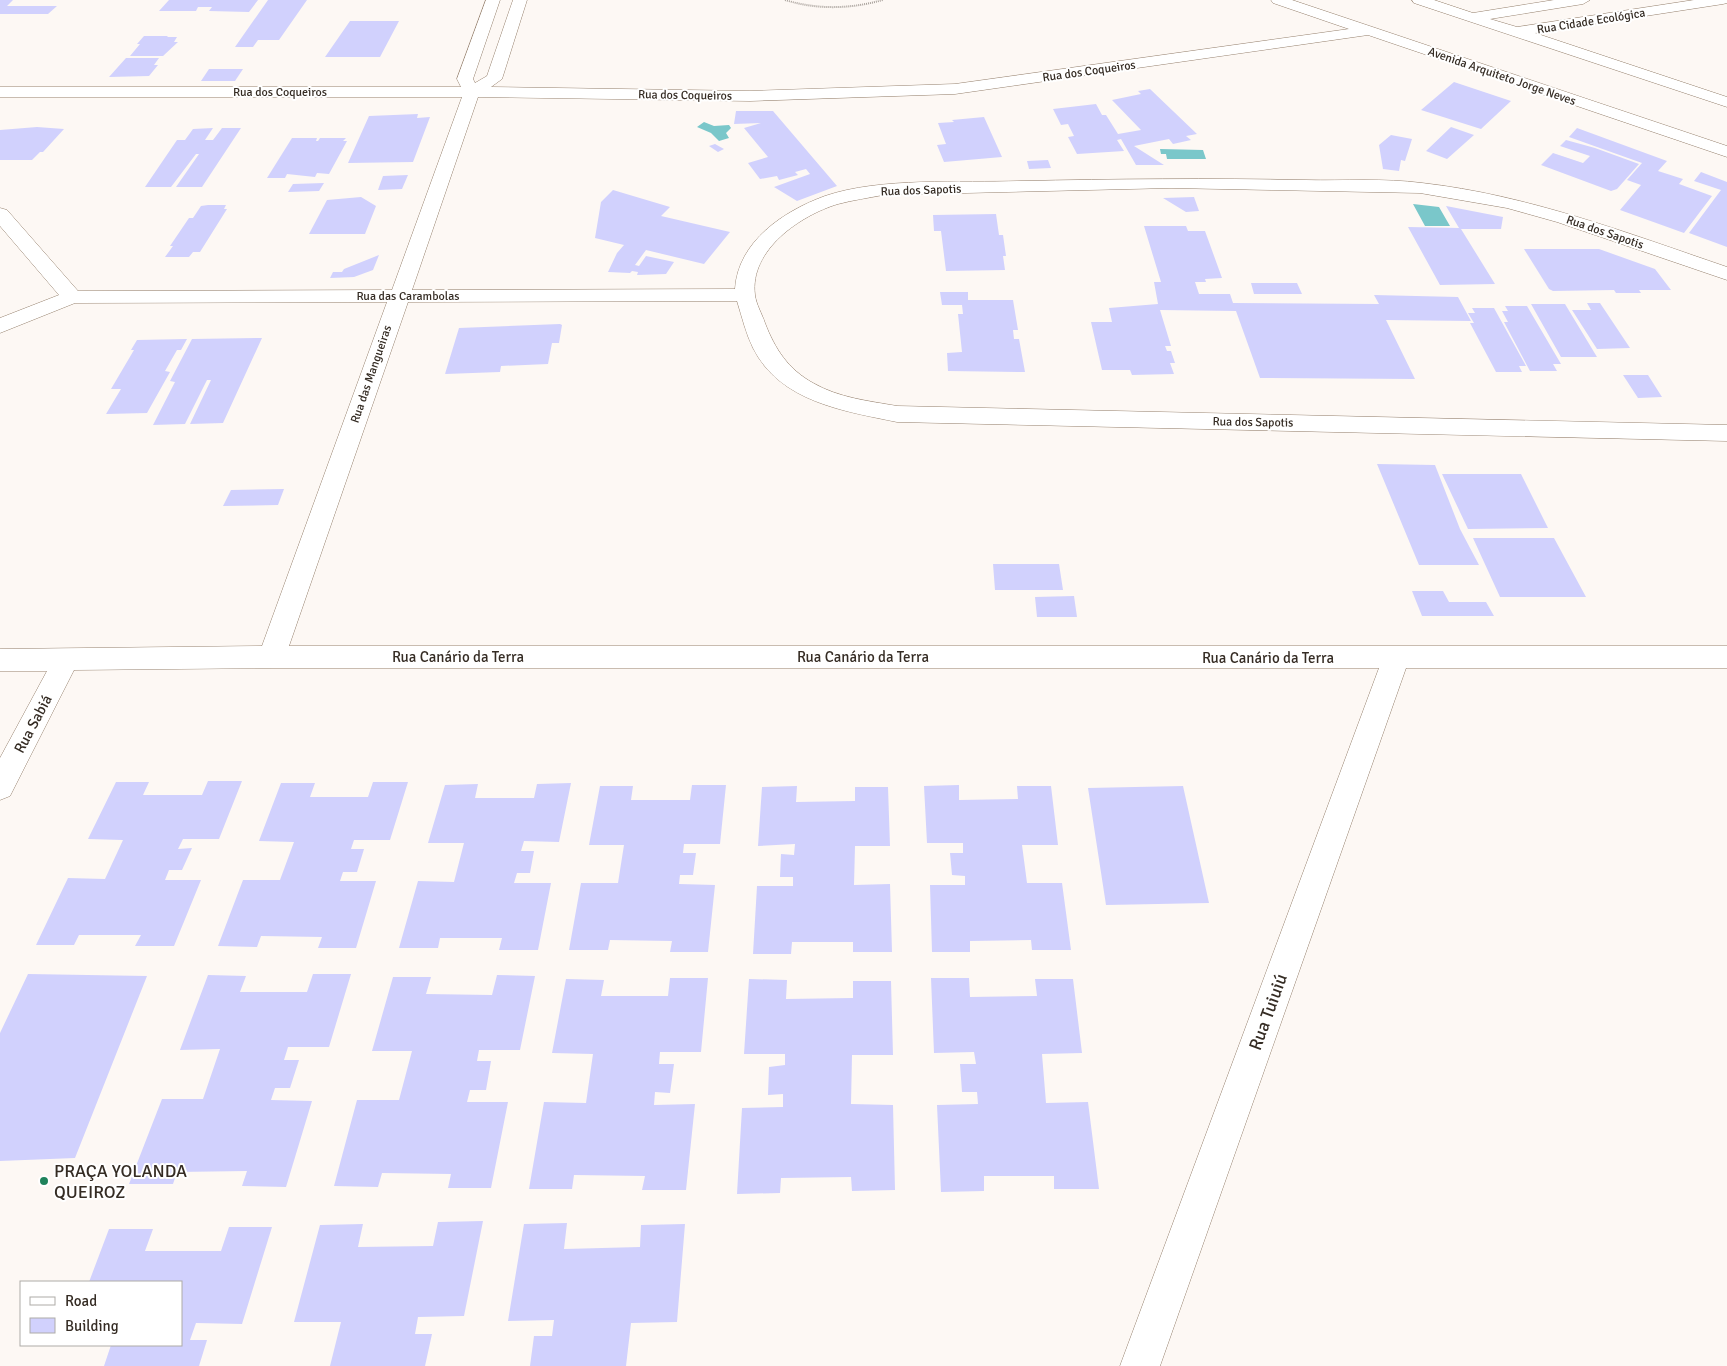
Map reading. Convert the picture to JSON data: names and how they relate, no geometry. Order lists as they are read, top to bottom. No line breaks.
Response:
{"streets":{"street":["Rua Cidade Ecológica","Rua dos Coqueiros","Avenida Arquiteto Jorge Neves","Rua dos Sapotis","Rua das Carambolas","Rua das Mangueiras","Rua Canário da Terra","Rua Sabiá","Rua Tuiuiú"]},"crossings":[["Rua dos Coqueiros","Avenida Arquiteto Jorge Neves"],["Rua dos Coqueiros","Rua das Mangueiras"],["Rua dos Sapotis","Rua das Carambolas"],["Rua das Carambolas","Rua das Mangueiras"],["Rua das Mangueiras","Rua Canário da Terra"],["Rua Canário da Terra","Rua Sabiá"],["Rua Canário da Terra","Rua Tuiuiú"]],"places":["PRAÇA YOLANDA QUEIROZ"],"legend":["Road","Building"]}
